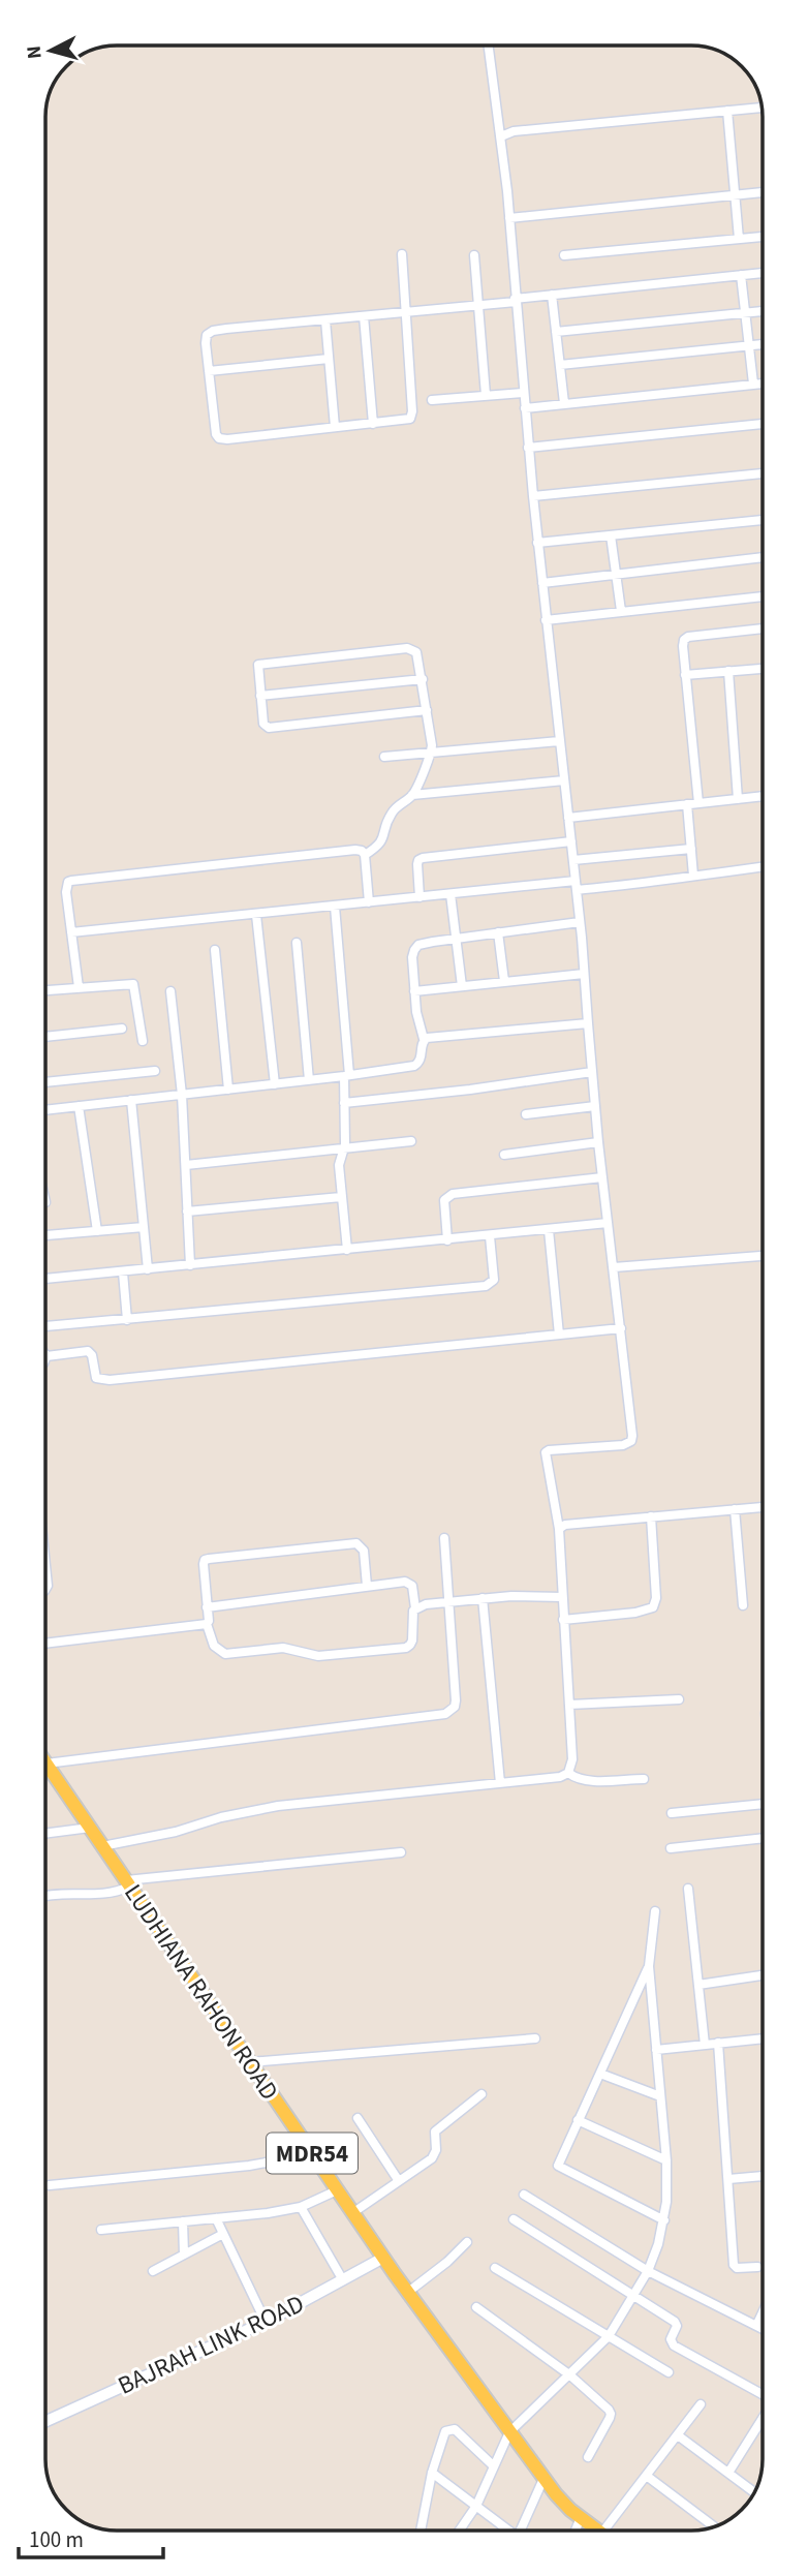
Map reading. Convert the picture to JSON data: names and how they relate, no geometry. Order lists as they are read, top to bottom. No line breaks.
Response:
{"streets":{"main road":["LUDHIANA RAHON ROAD","MDR54"],"street":["BAJRAH LINK ROAD"]},"crossings":[["LUDHIANA RAHON ROAD","BAJRAH LINK ROAD"]],"scale_bar":"100 m","north":"left"}
